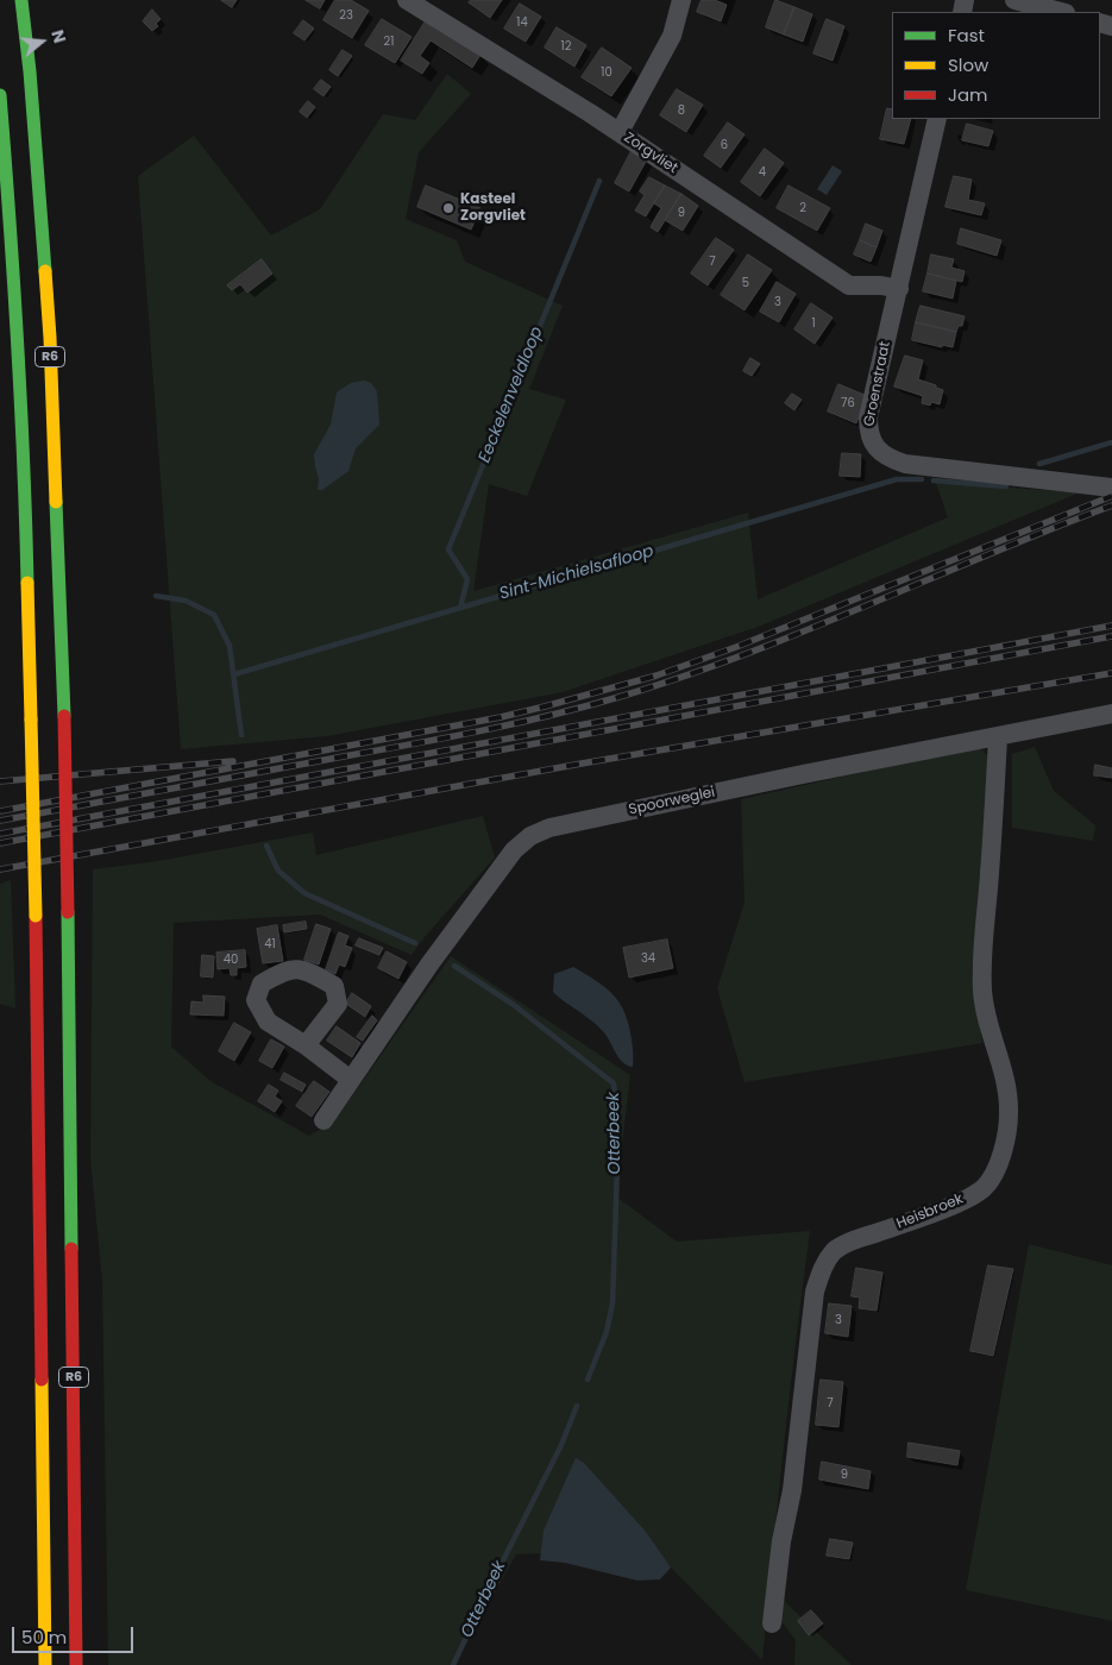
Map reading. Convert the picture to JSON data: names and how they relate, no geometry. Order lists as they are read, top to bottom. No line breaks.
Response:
{"streets":{"highway":["R6"],"street":["Zorgvliet","Groenstraat","Spoorweglei","Heisbroek"]},"crossings":[["Zorgvliet","Groenstraat"],["Spoorweglei","Heisbroek"]],"water":["Eeckelenveldloop","Sint-Michielsafloop","Otterbeek"],"places":["Kasteel Zorgvliet"],"house_numbers":["23","14","21","12","10","8","6","4","2","9","7","5","3","1","76","41","34","40","3","7","9"],"legend":["Fast","Slow","Jam"],"scale_bar":"50 m","north":"right"}
